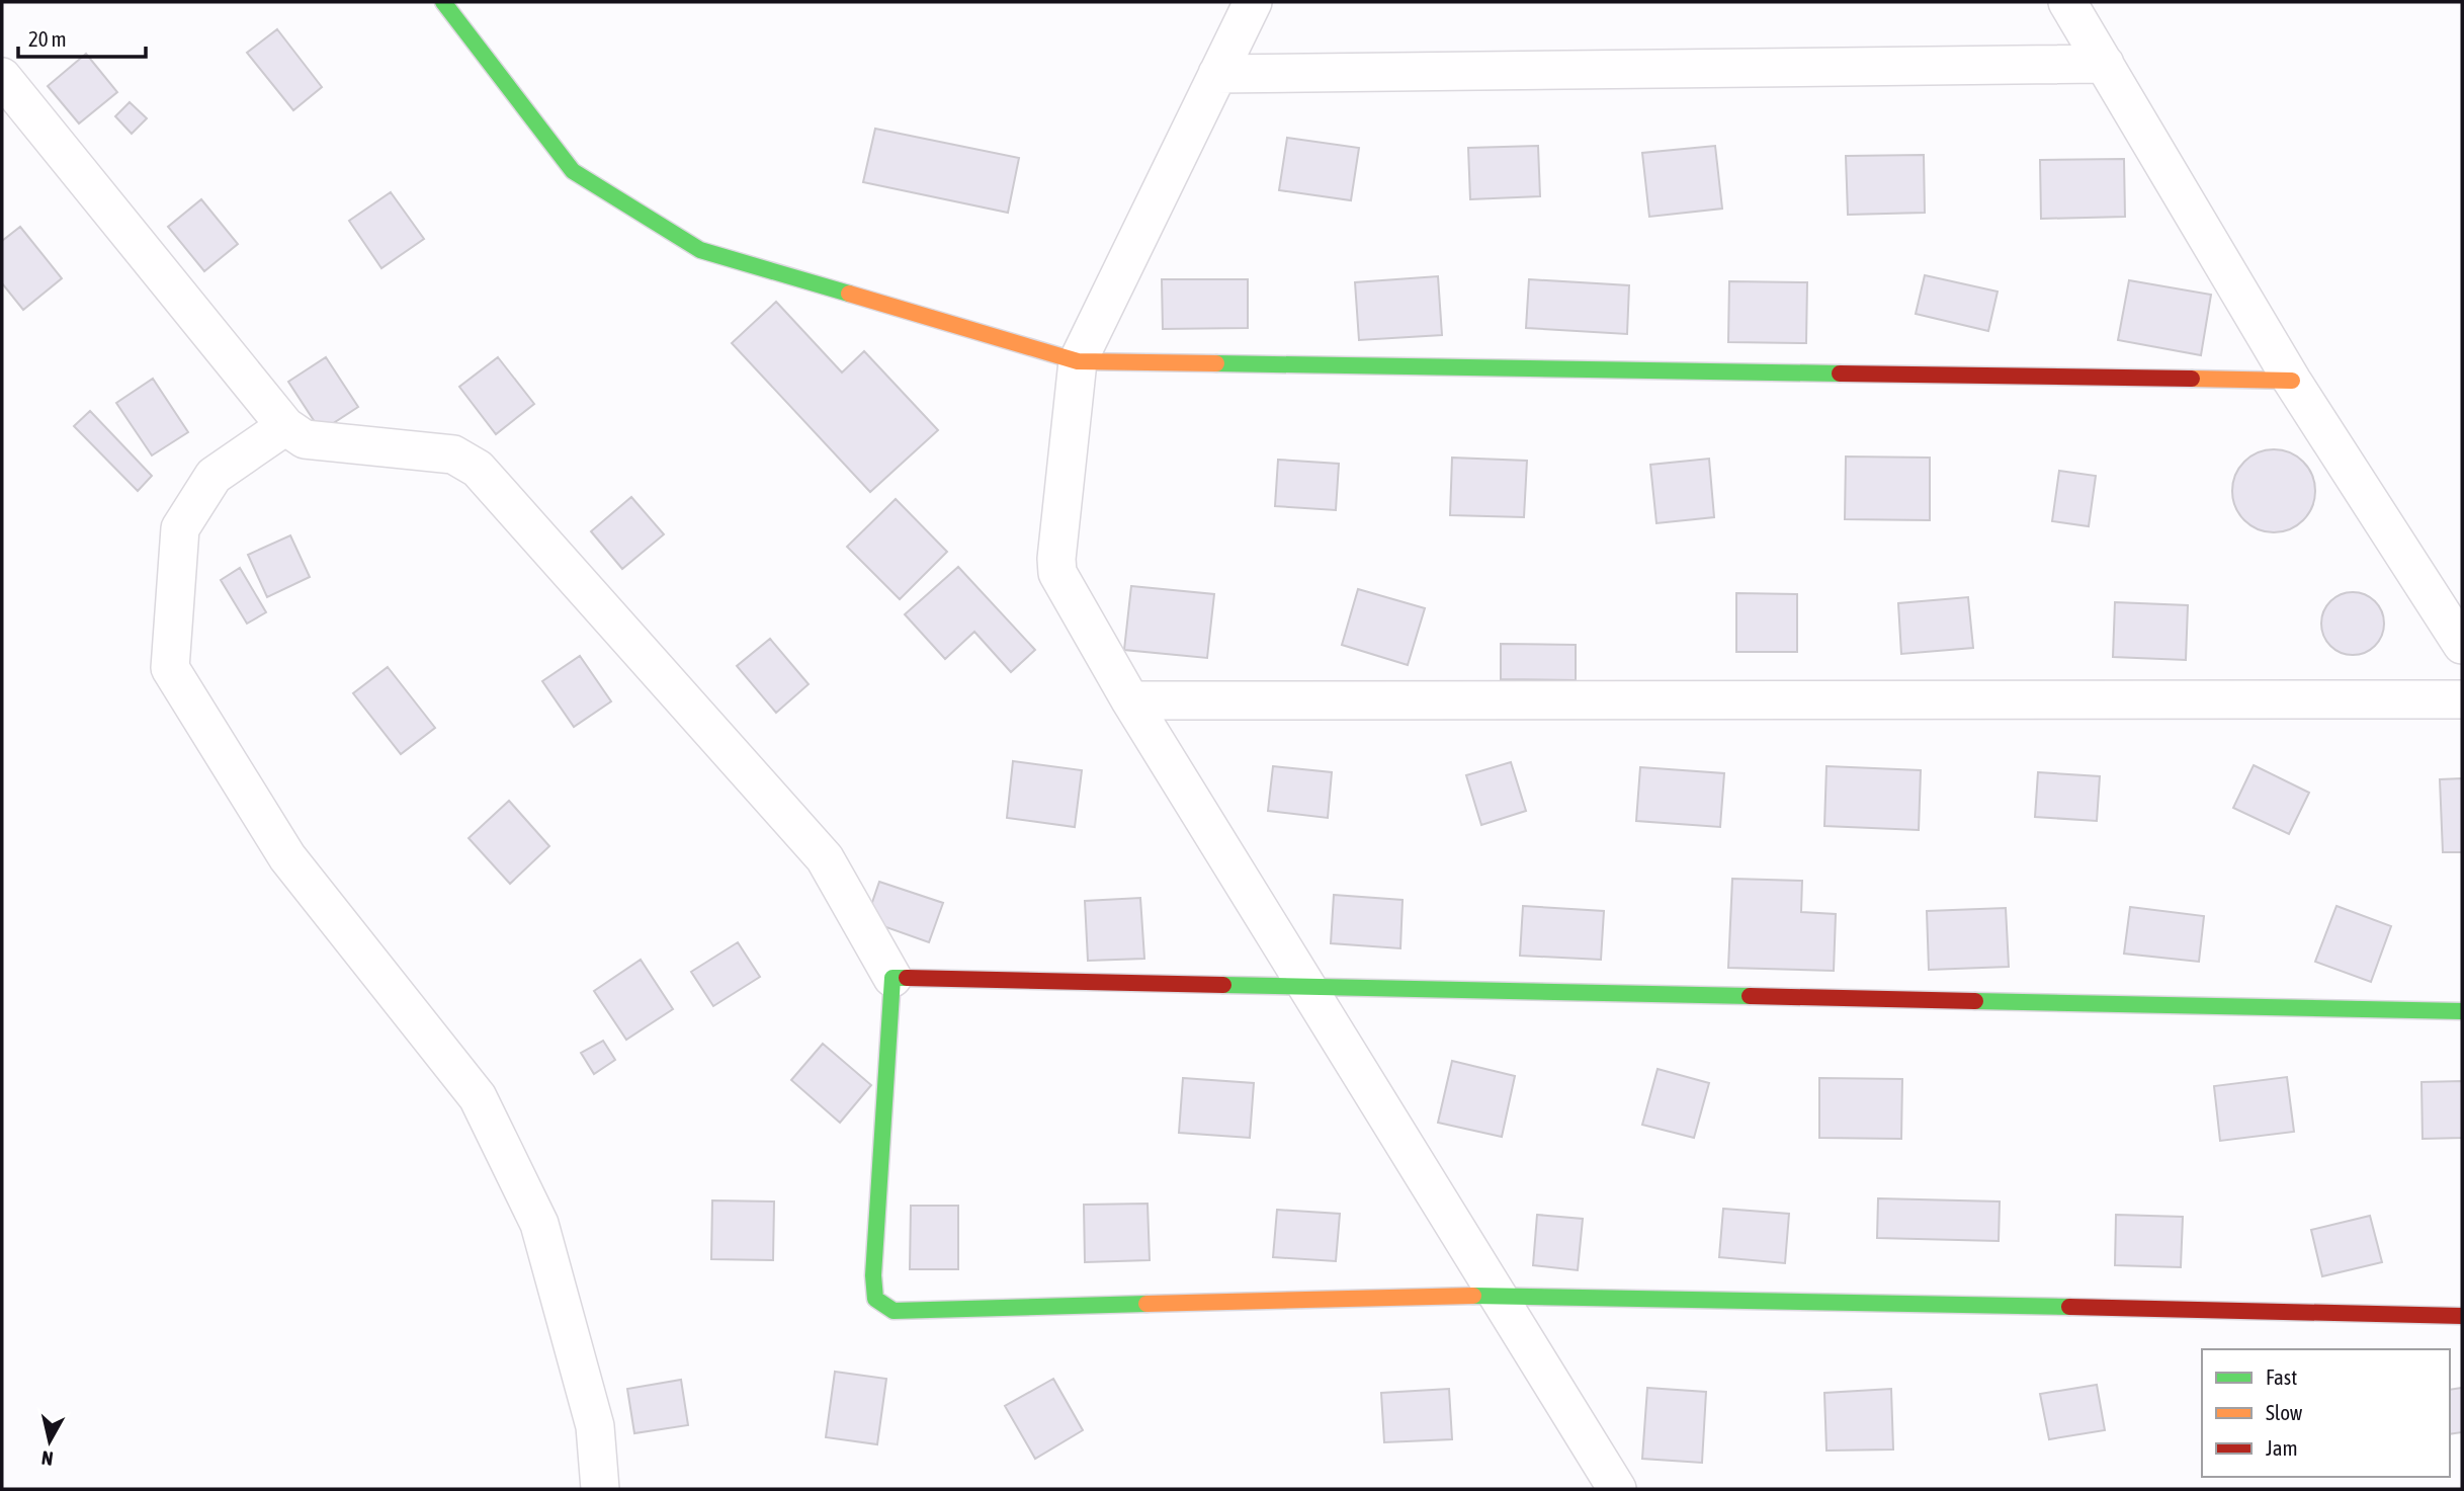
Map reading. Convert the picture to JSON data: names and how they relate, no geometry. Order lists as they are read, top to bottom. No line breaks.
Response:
{"legend":["Fast","Slow","Jam"],"scale_bar":"20 m","north":"bottom"}
